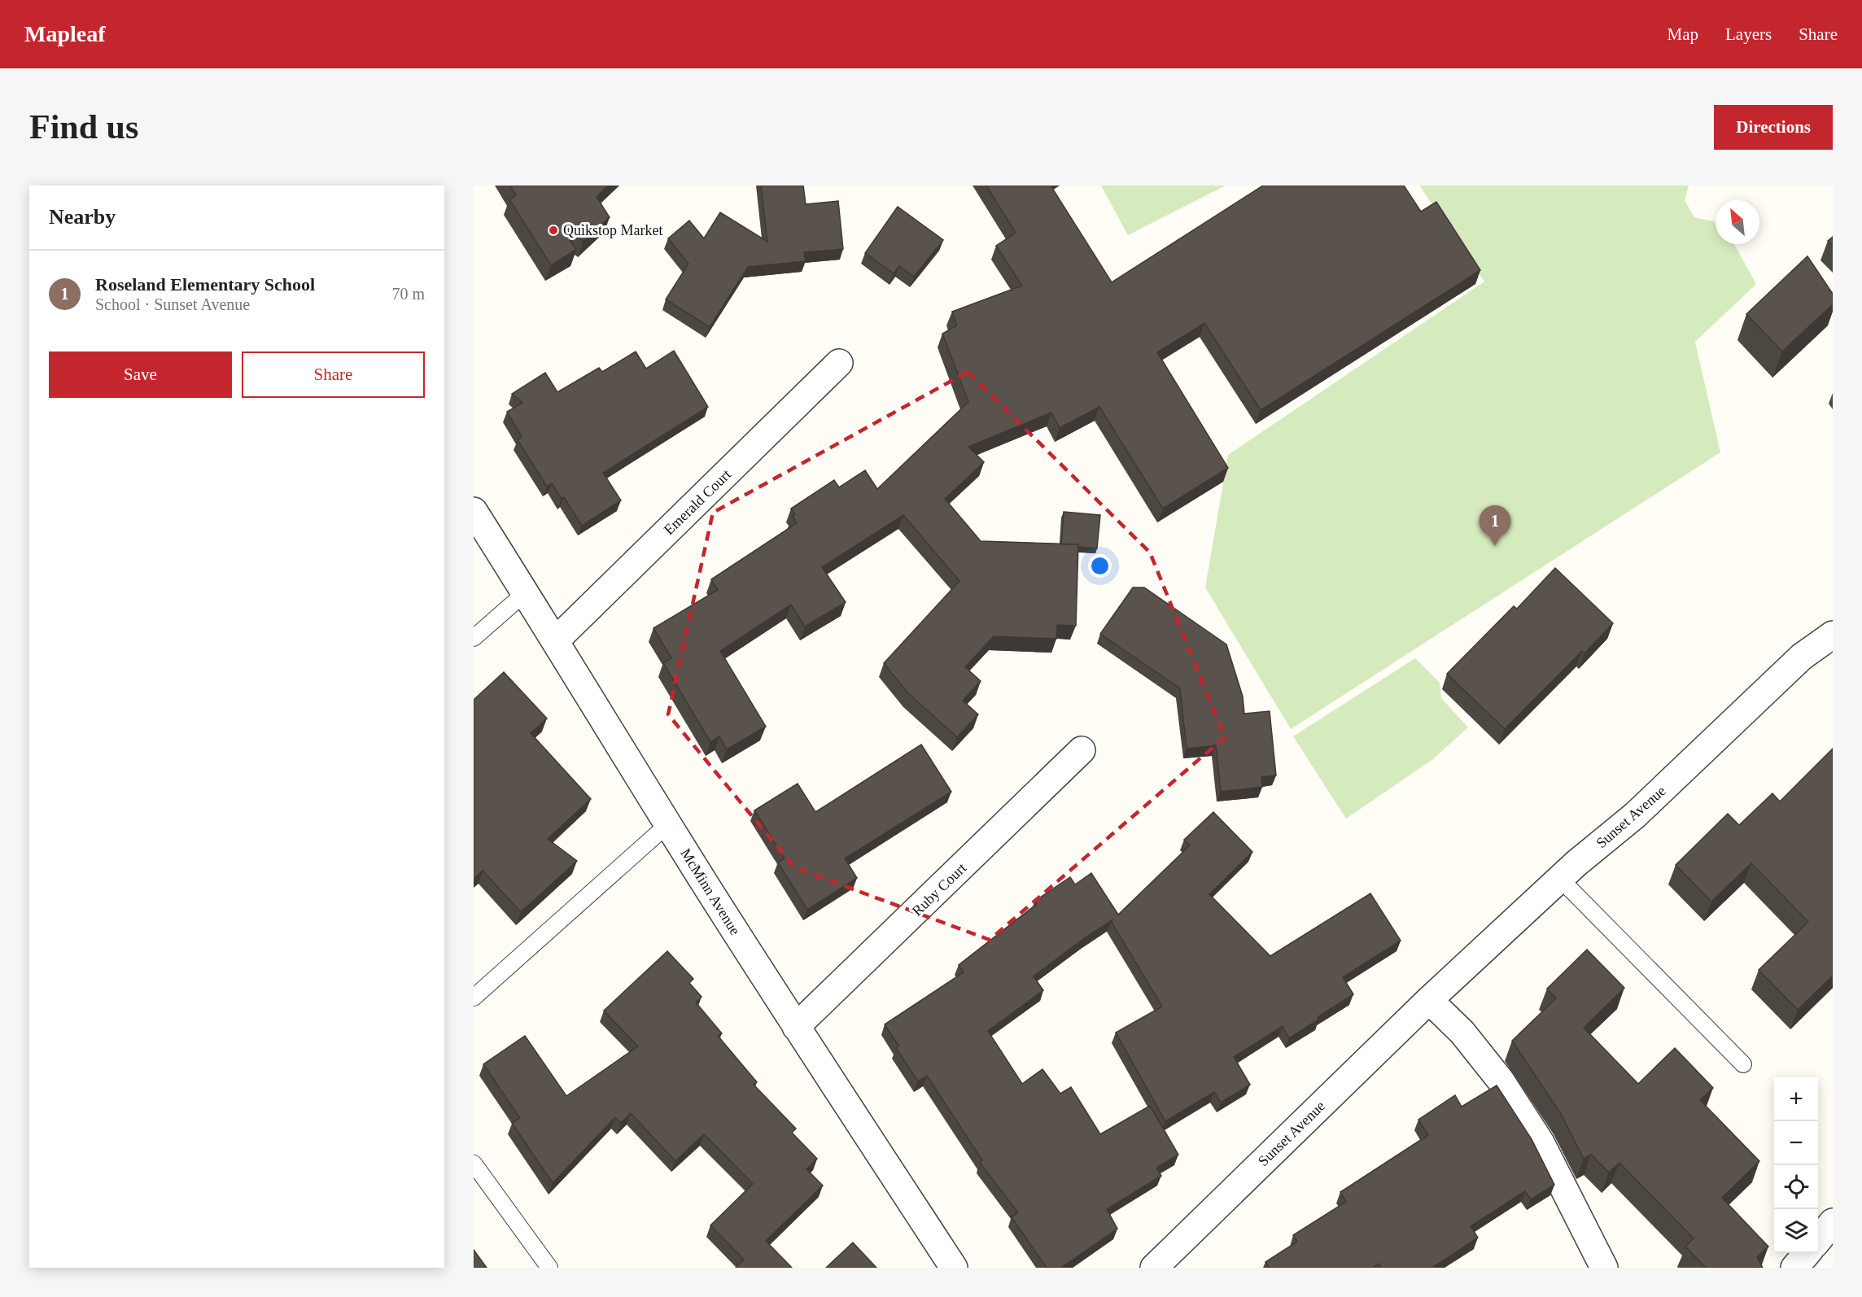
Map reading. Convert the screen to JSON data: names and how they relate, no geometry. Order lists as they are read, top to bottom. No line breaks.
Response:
{"streets":{"street":["Emerald Court","Sunset Avenue","Ruby Court","McMinn Avenue"]},"crossings":[["Emerald Court","McMinn Avenue"],["Ruby Court","McMinn Avenue"]],"places":["Quikstop Market"],"north":"top left","page":{"header":"Mapleaf","nav":["Map","Layers","Share"],"buttons":["Directions",["Save","Share"]],"title":"Find us","heading":"Nearby","list":[{"mark":"1","name":"Roseland Elementary School","note":"School · Sunset Avenue","value":"70 m"}],"pins":"1","map_buttons":["+","−"]}}
